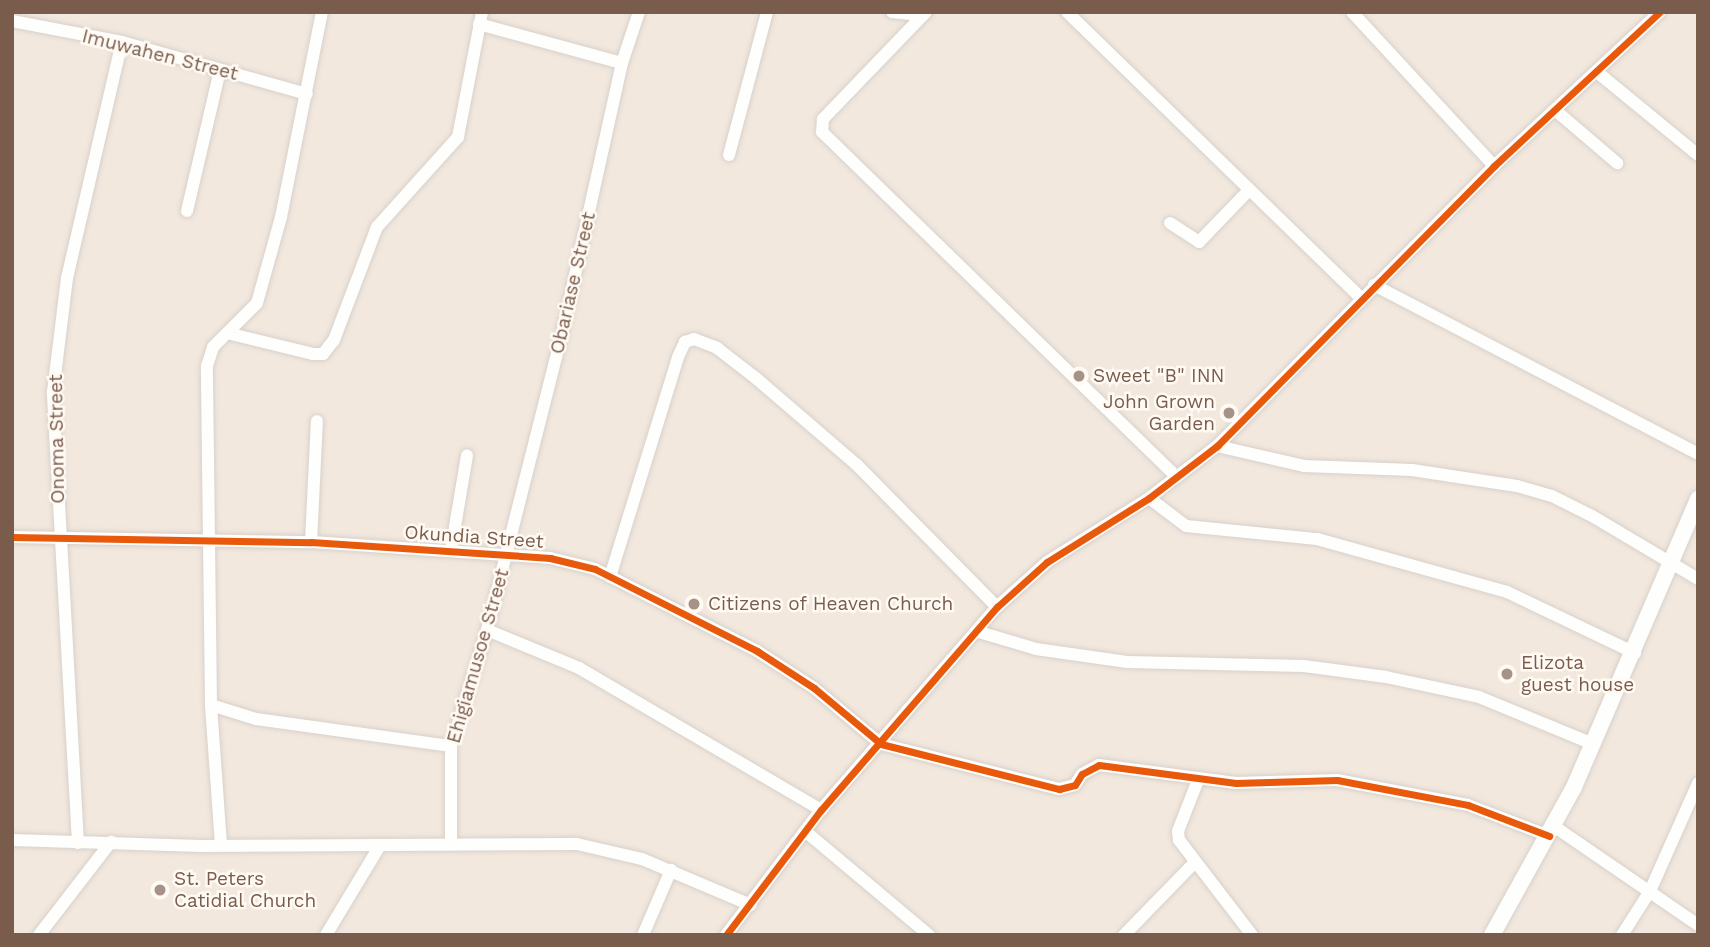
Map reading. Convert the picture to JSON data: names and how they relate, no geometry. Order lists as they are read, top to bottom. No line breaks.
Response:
{"streets":{"street":["Imuwahen Street","Obariase Street","Onoma Street","Okundia Street","Ehigiamusoe Street"]},"crossings":[["Imuwahen Street","Onoma Street"],["Obariase Street","Okundia Street"],["Obariase Street","Ehigiamusoe Street"],["Onoma Street","Okundia Street"],["Okundia Street","Ehigiamusoe Street"]],"places":["Sweet \"B\" INN","John Grown Garden","Citizens of Heaven Church","Elizota guest house","St. Peters Catidial Church"]}
